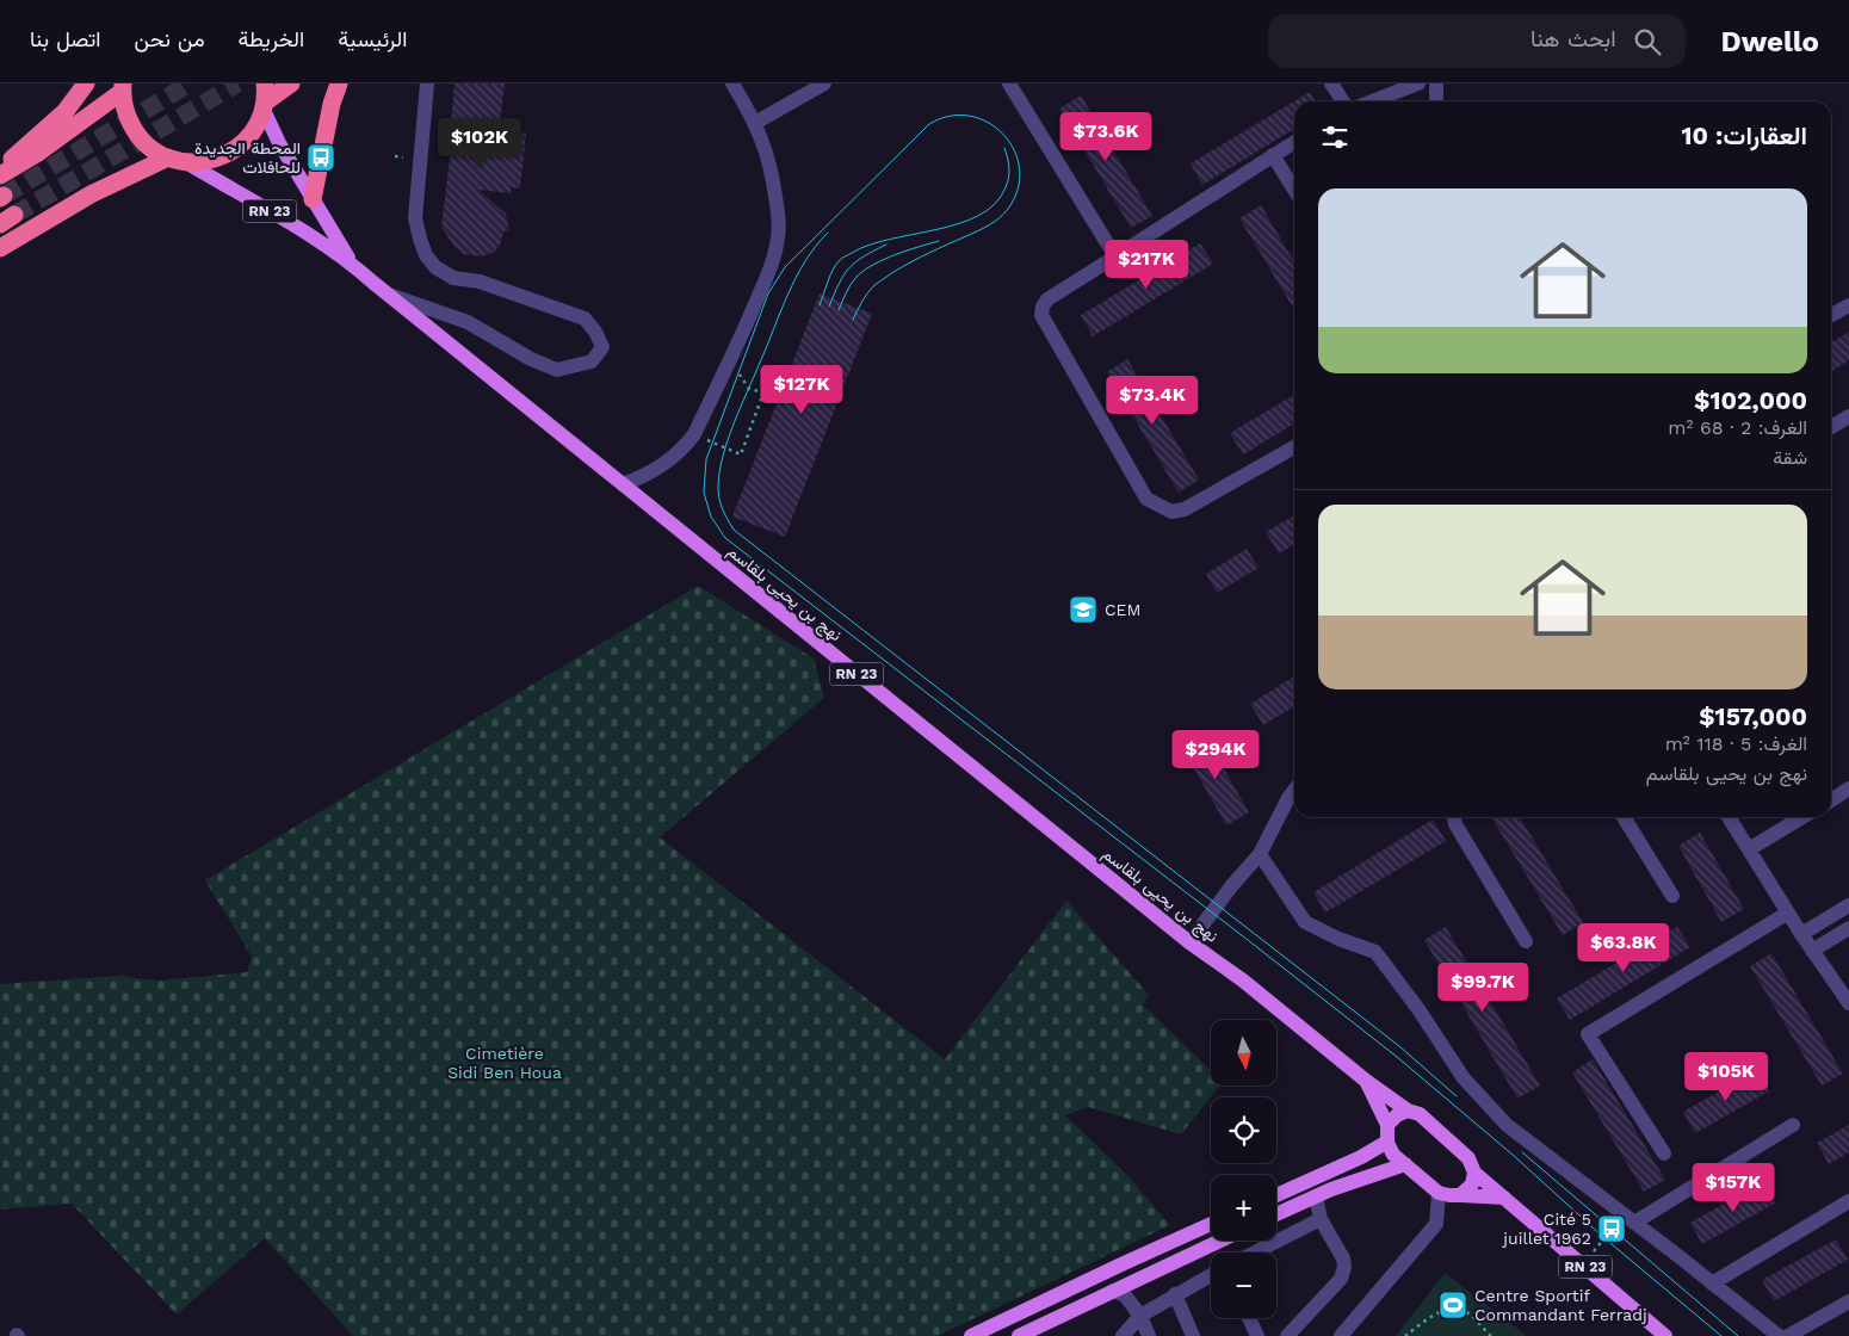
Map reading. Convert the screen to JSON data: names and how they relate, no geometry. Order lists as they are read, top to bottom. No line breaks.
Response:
{"streets":{"main road":["RN 23","نهج بن يحيى بلقاسم"]},"crossings":[["RN 23","نهج بن يحيى بلقاسم"]],"parks":["Cimetière Sidi Ben Houa"],"places":{"bus stop":["المحطة الجديدة للحافلات","Cité 5 juillet 1962"],"school or university":["CEM"],"sports":["Centre Sportif Commandant Ferradj"]},"north":"bottom","page":{"header":"Dwello","search":"ابحث هنا","nav":["الرئيسية","الخريطة","من نحن","اتصل بنا"],"heading":"العقارات: 10","price":["$73.6K","$102K","$217K","$127K","$73.4K","$294K","$63.8K","$99.7K","$105K","$157K"],"list":[{"name":"$102,000","note":"الغرف: 2 · 68 m² · شقة"},{"name":"$157,000","note":"الغرف: 5 · 118 m² · نهج بن يحيى بلقاسم"}],"map_buttons":["+","−"]}}
